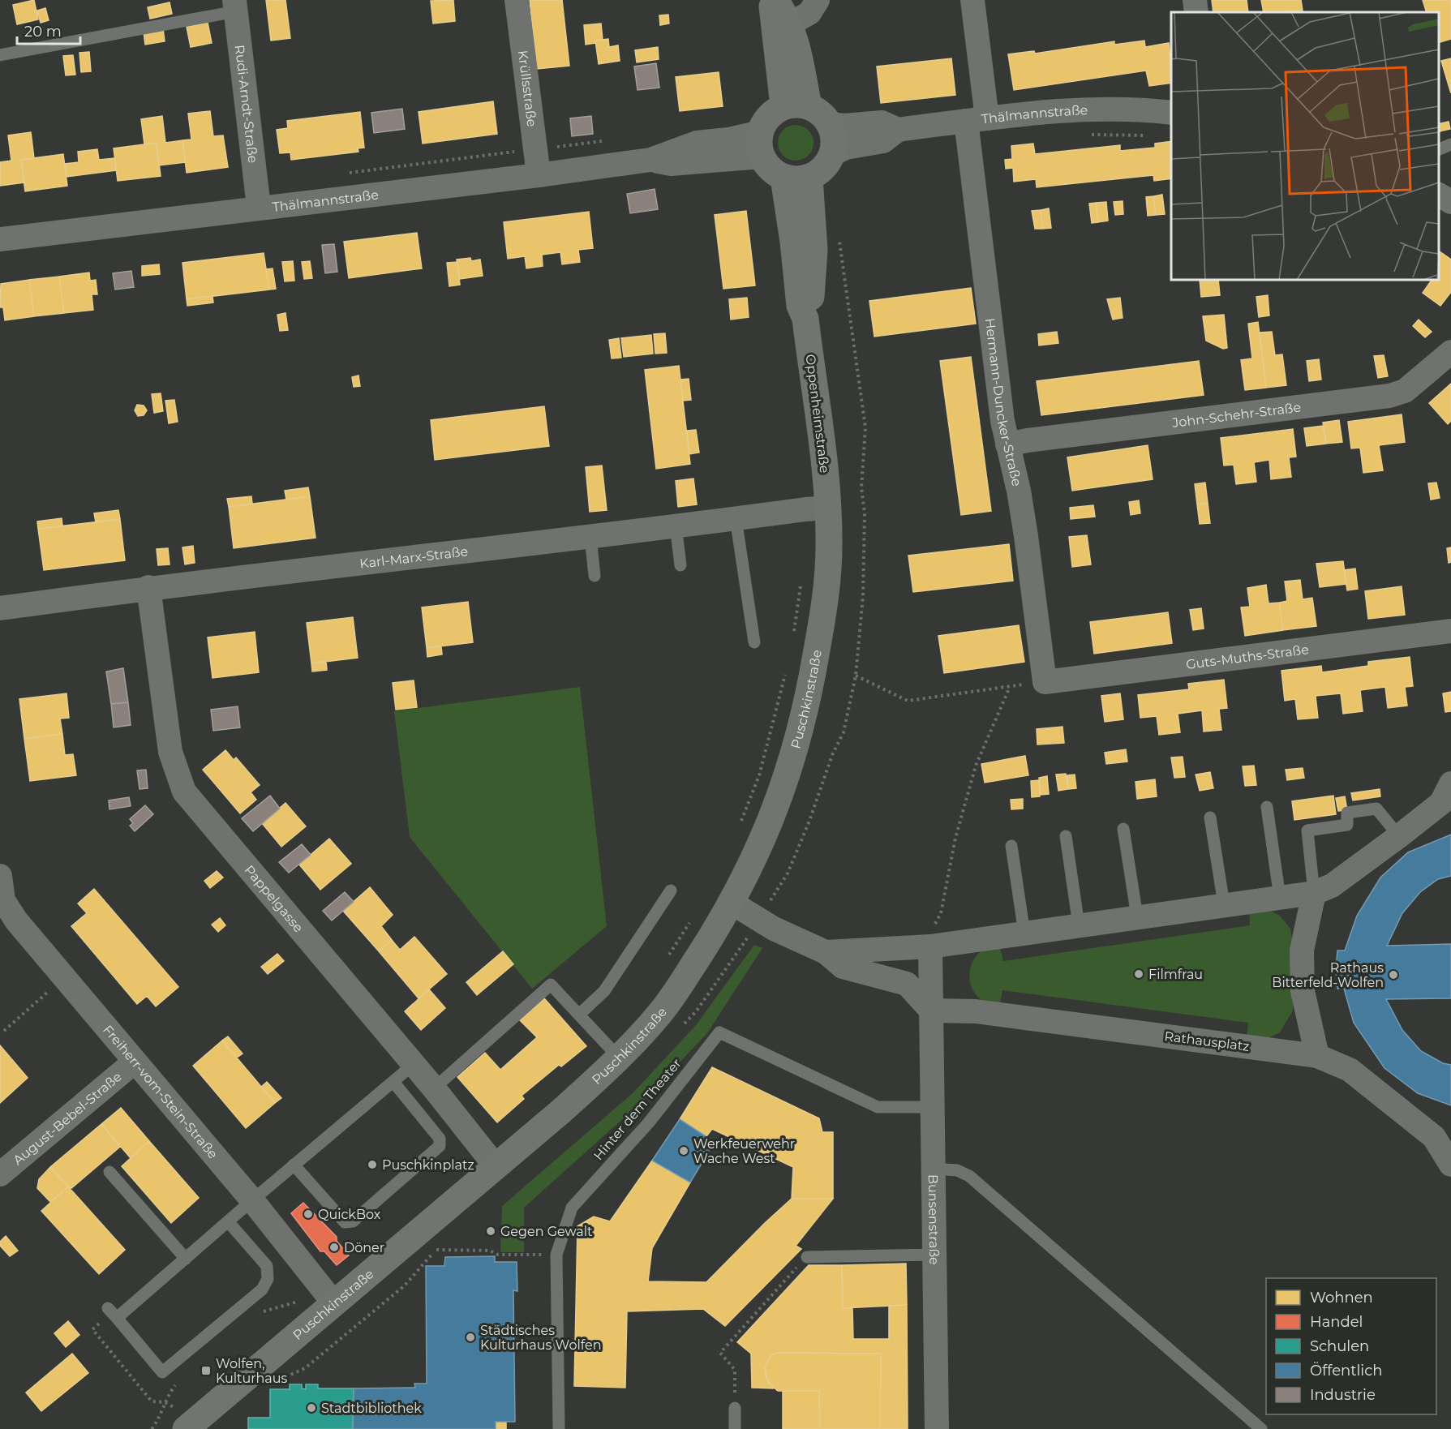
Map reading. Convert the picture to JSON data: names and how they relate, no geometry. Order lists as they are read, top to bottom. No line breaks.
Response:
{"streets":{"street":["Krüllsstraße","Rudi-Arndt-Straße","Thälmannstraße","Hermann-Duncker-Straße","Oppenheimstraße","John-Schehr-Straße","Karl-Marx-Straße","Guts-Muths-Straße","Puschkinstraße","Pappelgasse","Rathausplatz","Freiherr-vom-Stein-Straße","August-Bebel-Straße","Bunsenstraße"],"lane":["Hinter dem Theater"]},"crossings":[["Krüllsstraße","Thälmannstraße"],["Rudi-Arndt-Straße","Thälmannstraße"],["Thälmannstraße","Hermann-Duncker-Straße"],["Thälmannstraße","Oppenheimstraße"],["Hermann-Duncker-Straße","John-Schehr-Straße"],["Hermann-Duncker-Straße","Guts-Muths-Straße"],["Oppenheimstraße","Karl-Marx-Straße"],["Oppenheimstraße","Puschkinstraße"],["Karl-Marx-Straße","Puschkinstraße"],["Karl-Marx-Straße","Pappelgasse"],["Puschkinstraße","Pappelgasse"],["Puschkinstraße","Freiherr-vom-Stein-Straße"],["Rathausplatz","Bunsenstraße"],["Freiherr-vom-Stein-Straße","August-Bebel-Straße"],["Hinter dem Theater","Bunsenstraße"]],"places":{"other":["Filmfrau","Rathaus Bitterfeld-Wolfen","Werkfeuerwehr Wache West","Puschkinplatz","QuickBox","Gegen Gewalt","Döner","Städtisches Kulturhaus Wolfen","Stadtbibliothek"],"transit":["Wolfen, Kulturhaus"]},"legend":["Wohnen","Handel","Schulen","Öffentlich","Industrie"],"scale_bar":"20 m"}
